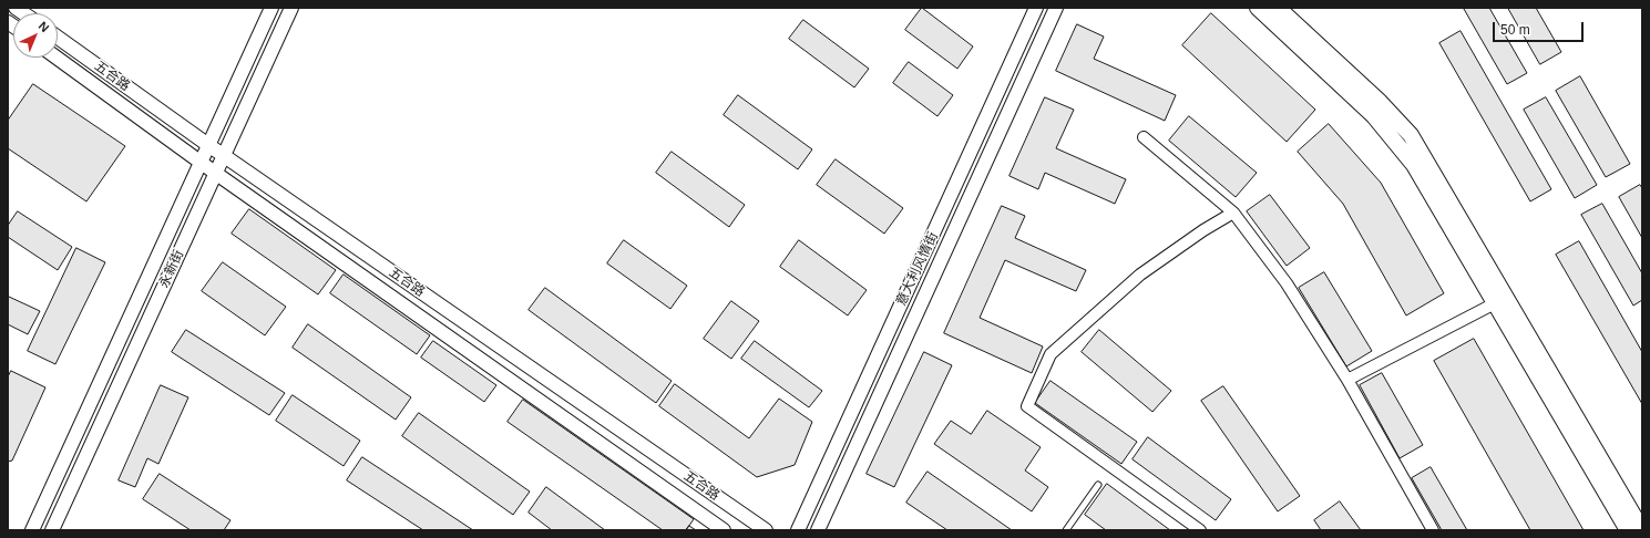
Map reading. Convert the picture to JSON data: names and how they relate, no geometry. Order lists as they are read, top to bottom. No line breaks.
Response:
{"streets":{"street":["五合路","永新街","意大利风情街"]},"crossings":[["五合路","永新街"]],"scale_bar":"50 m","north":"top right"}
